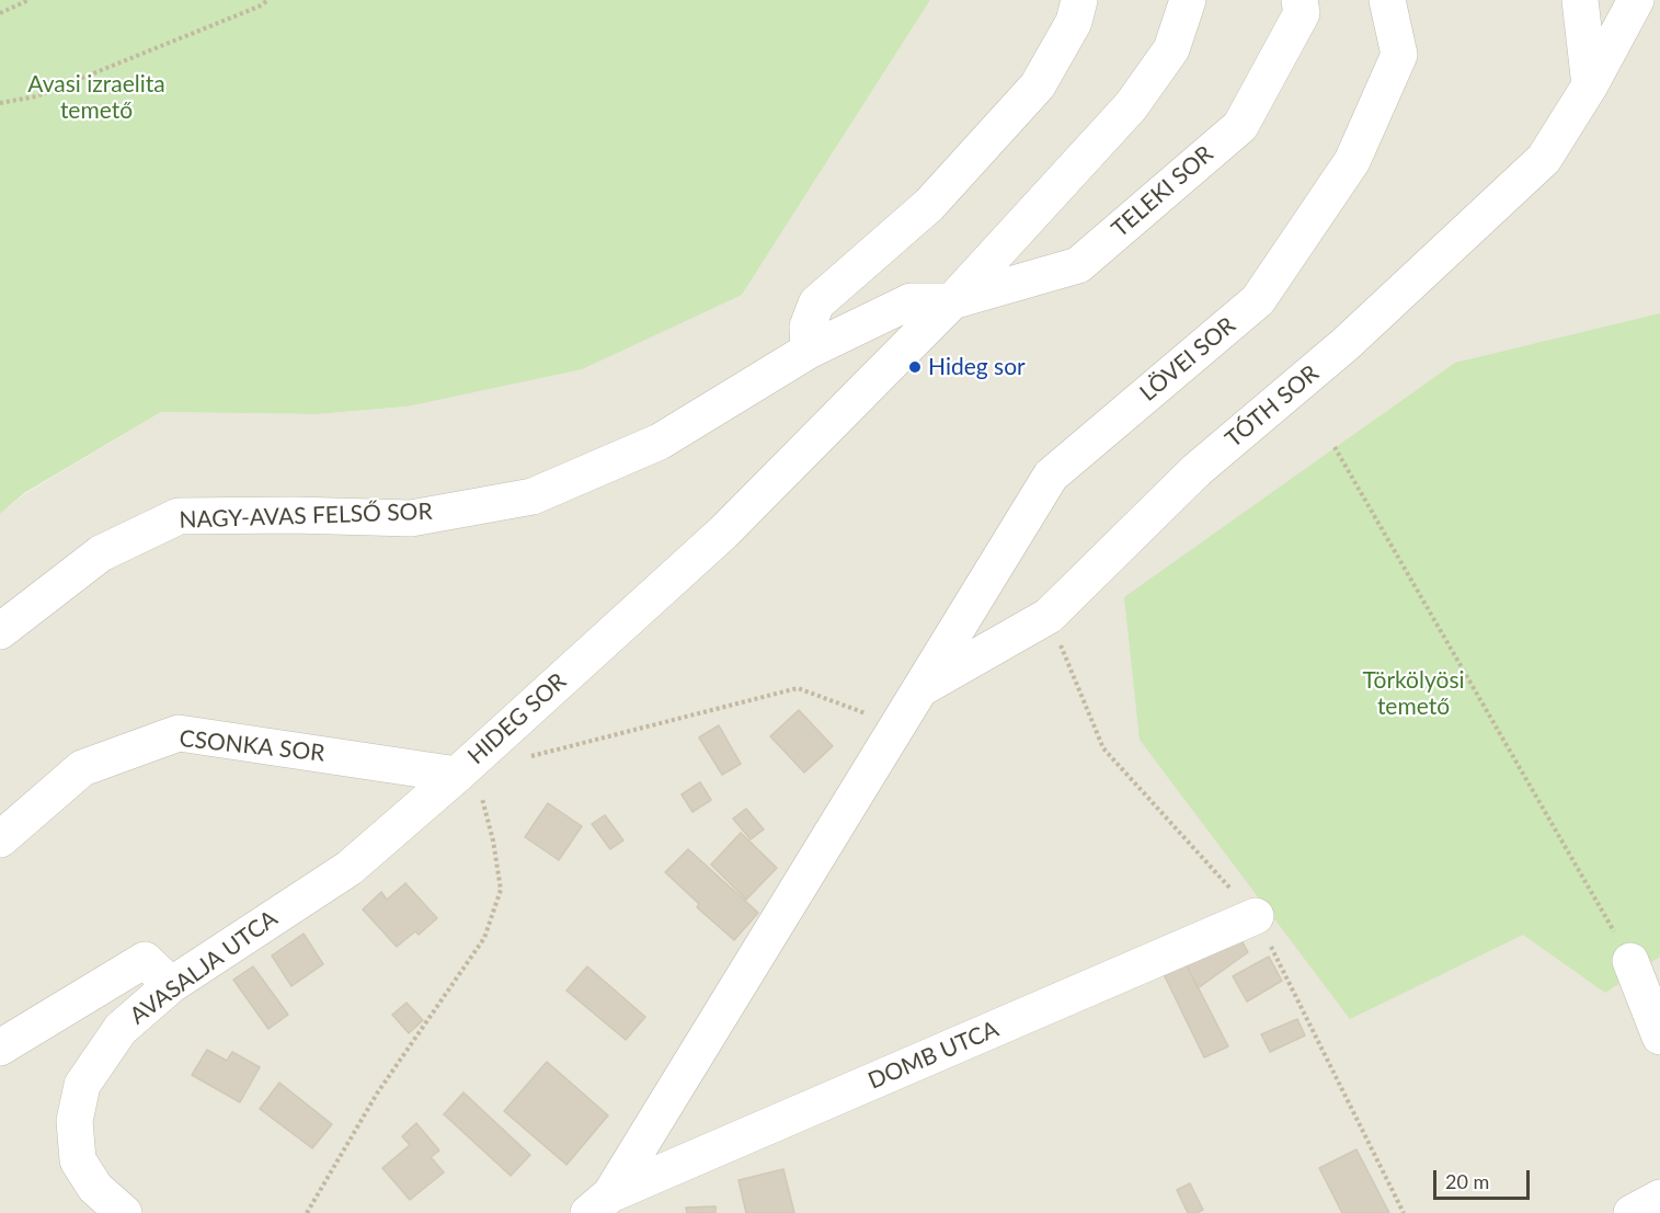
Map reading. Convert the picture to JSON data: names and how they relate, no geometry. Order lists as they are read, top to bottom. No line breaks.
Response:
{"streets":{"street":["TELEKI SOR","LÖVEI SOR","TÓTH SOR","NAGY-AVAS FELSŐ SOR","HIDEG SOR","CSONKA SOR","AVASALJA UTCA","DOMB UTCA"]},"crossings":[["TELEKI SOR","NAGY-AVAS FELSŐ SOR"],["TELEKI SOR","HIDEG SOR"],["LÖVEI SOR","TÓTH SOR"],["LÖVEI SOR","DOMB UTCA"],["TÓTH SOR","DOMB UTCA"],["NAGY-AVAS FELSŐ SOR","HIDEG SOR"],["HIDEG SOR","CSONKA SOR"],["HIDEG SOR","AVASALJA UTCA"],["CSONKA SOR","AVASALJA UTCA"]],"parks":["Avasi izraelita temető","Törkölyösi temető"],"places":["Hideg sor"],"scale_bar":"20 m"}
